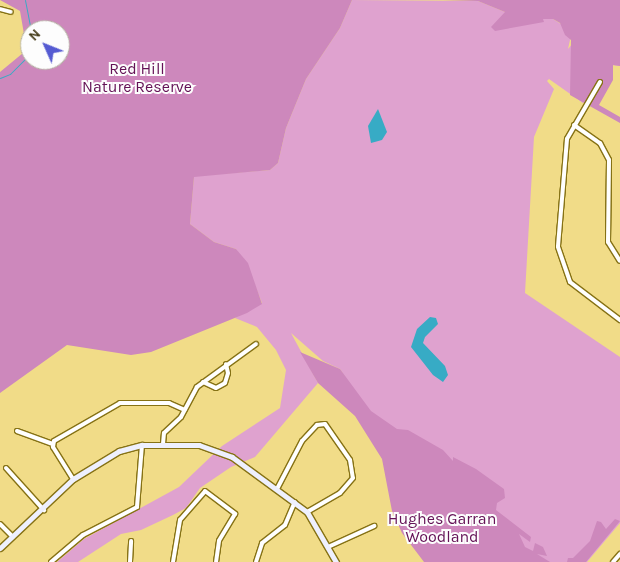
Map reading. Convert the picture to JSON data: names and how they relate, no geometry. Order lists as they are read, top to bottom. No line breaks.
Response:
{"parks":["Red Hill Nature Reserve","Hughes Garran Woodland"],"north":"top left"}
